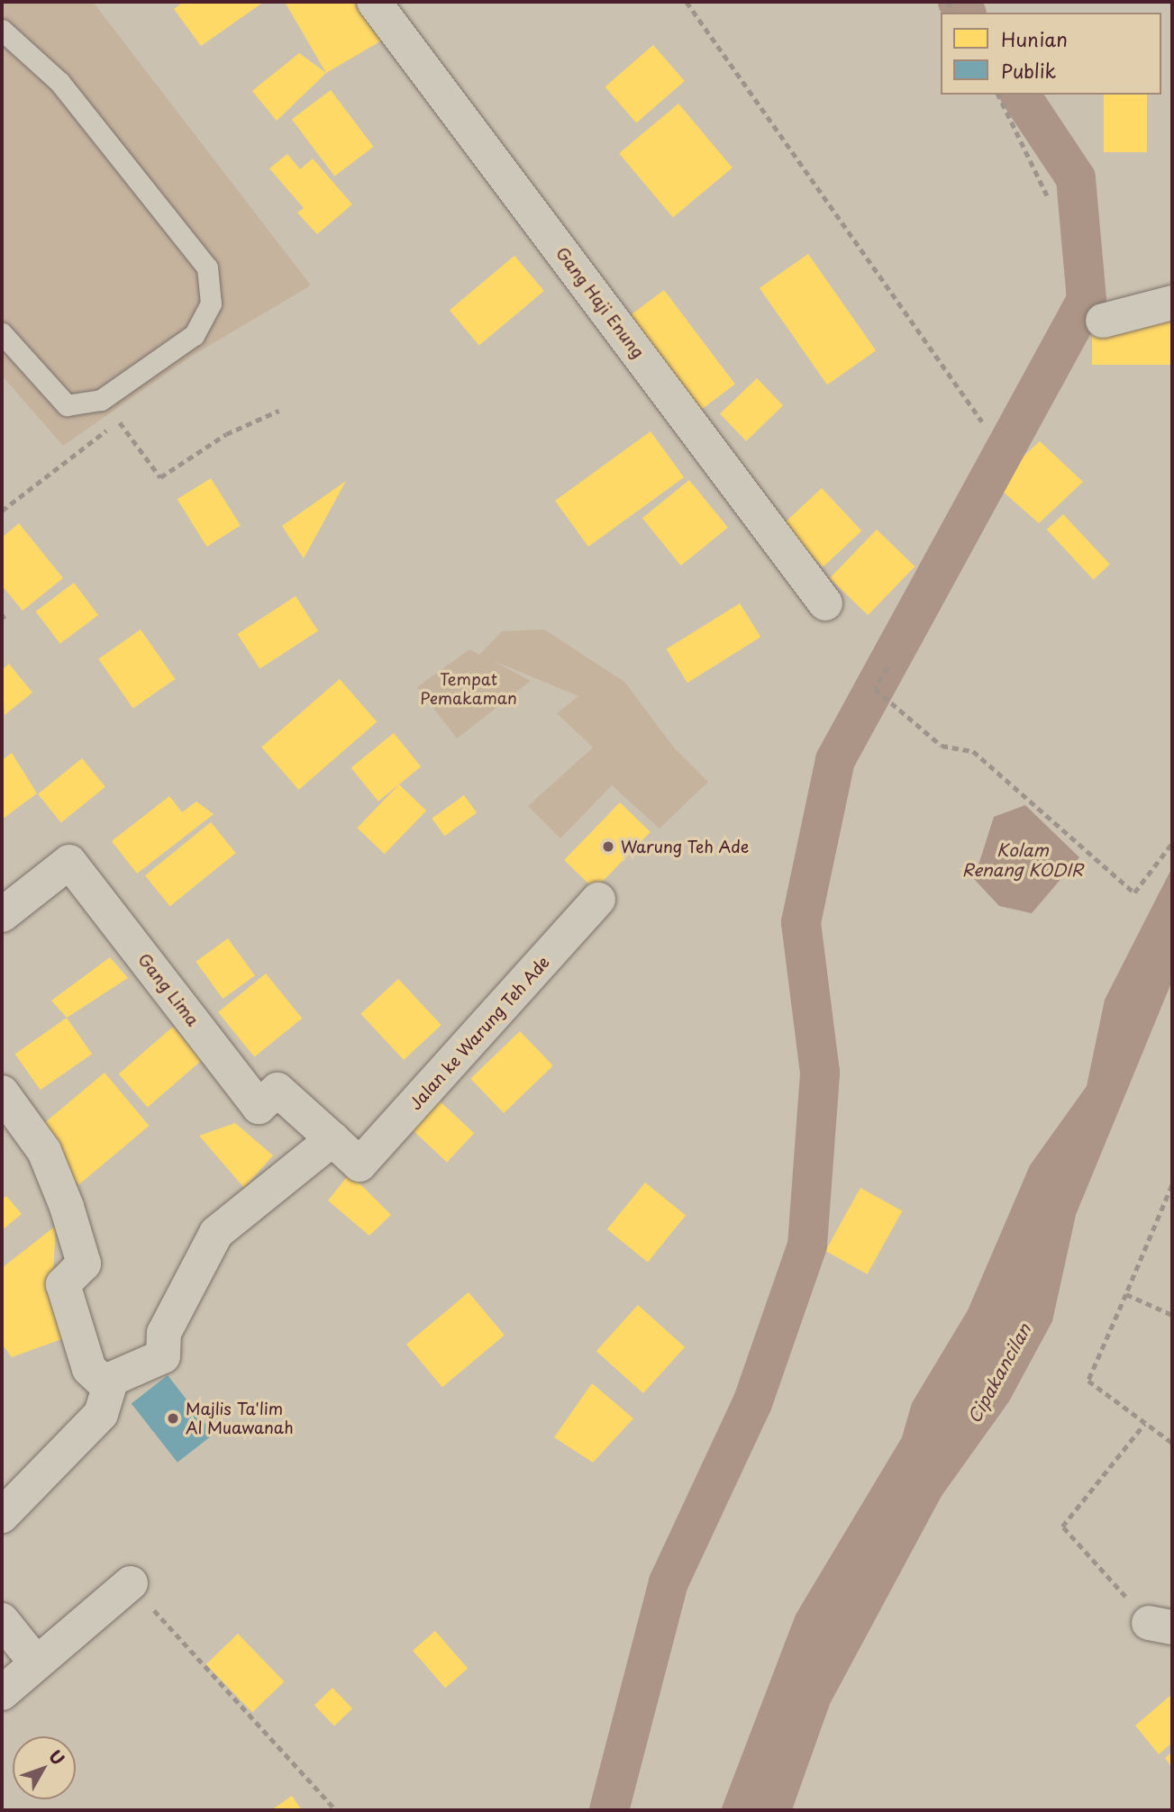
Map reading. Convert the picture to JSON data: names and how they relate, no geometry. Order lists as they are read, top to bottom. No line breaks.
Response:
{"streets":{"street":["Gang Haji Enung","Gang Lima","Jalan ke Warung Teh Ade"]},"crossings":[["Gang Lima","Jalan ke Warung Teh Ade"]],"water":["Kolam Renang KODIR","Cipakancilan"],"parks":["Tempat Pemakaman"],"places":["Warung Teh Ade","Majlis Ta'lim Al Muawanah"],"legend":["Hunian","Publik"],"north":"top right"}
